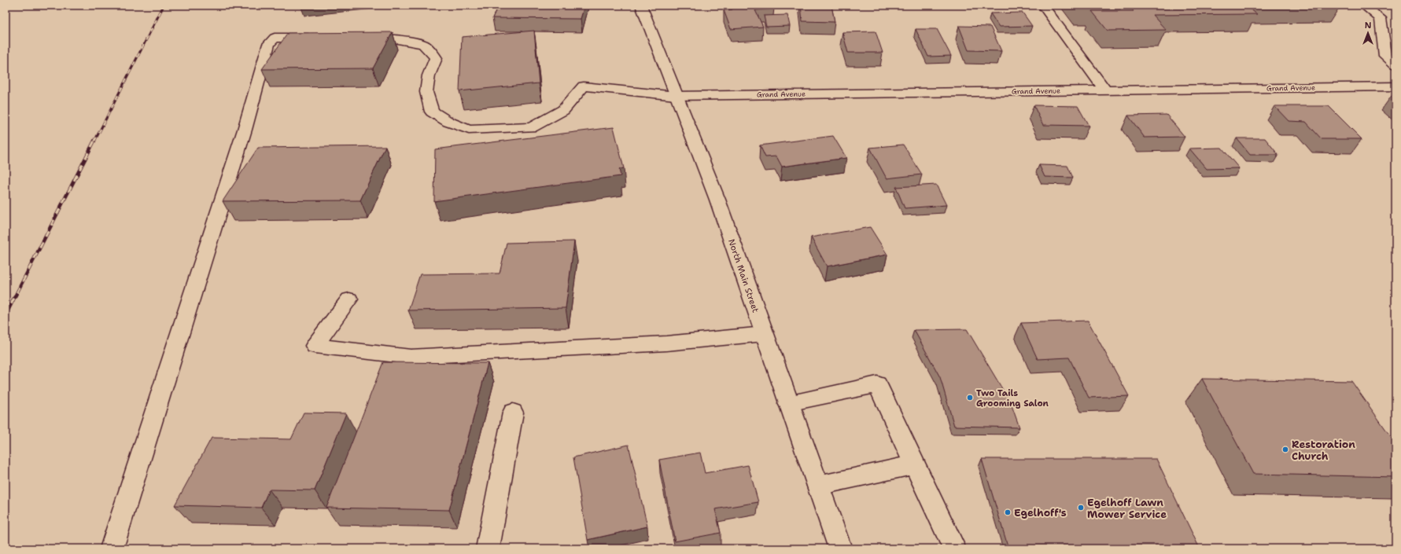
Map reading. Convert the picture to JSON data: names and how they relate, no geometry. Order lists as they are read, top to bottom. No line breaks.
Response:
{"streets":{"street":["Grand Avenue","North Main Street"]},"crossings":[["Grand Avenue","North Main Street"]],"places":["Two Tails Grooming Salon","Restoration Church","Egelhoff Lawn Mower Service","Egelhoff's"],"north":"top"}
